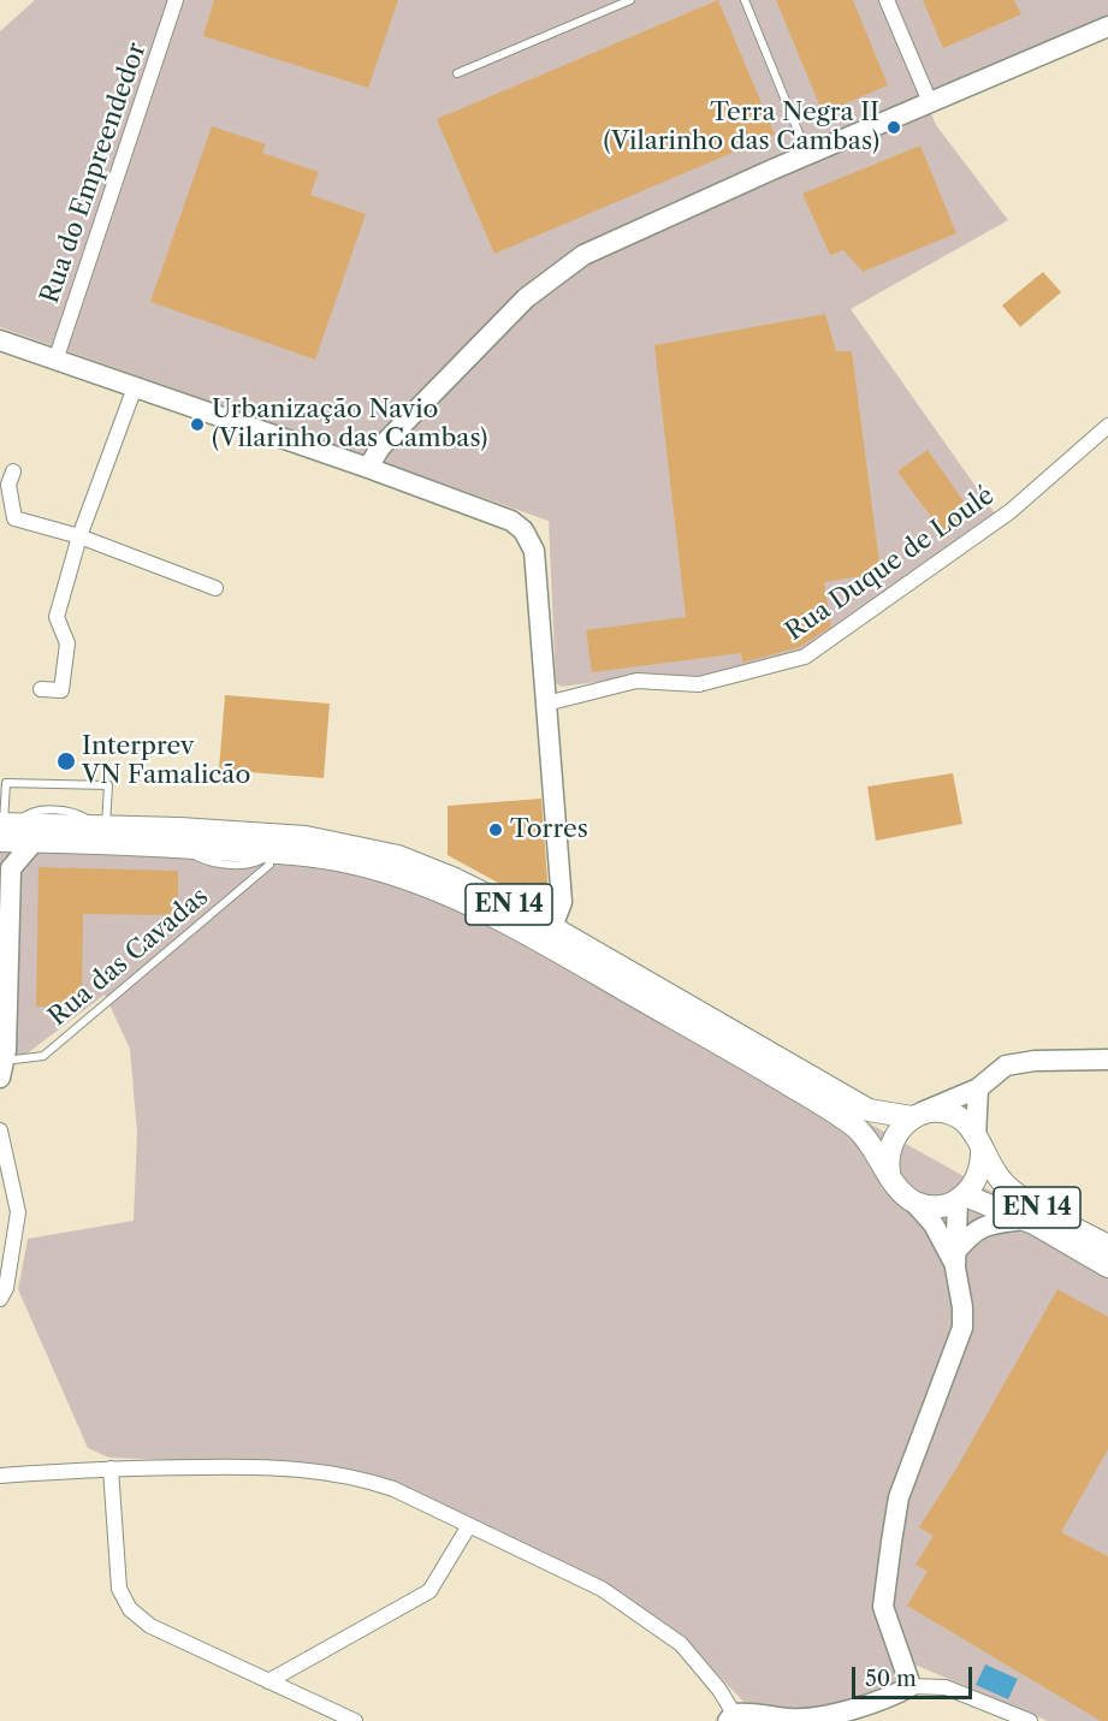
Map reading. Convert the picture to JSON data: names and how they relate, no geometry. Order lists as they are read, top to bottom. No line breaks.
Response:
{"streets":{"main road":["EN 14"],"street":["Rua do Empreendedor","Rua Duque de Loulé"],"lane":["Rua das Cavadas"]},"crossings":[["EN 14","Rua das Cavadas"]],"places":["Terra Negra II (Vilarinho das Cambas)","Urbanização Navio (Vilarinho das Cambas)","Interprev VN Famalicão","Torres"],"scale_bar":"50 m"}
